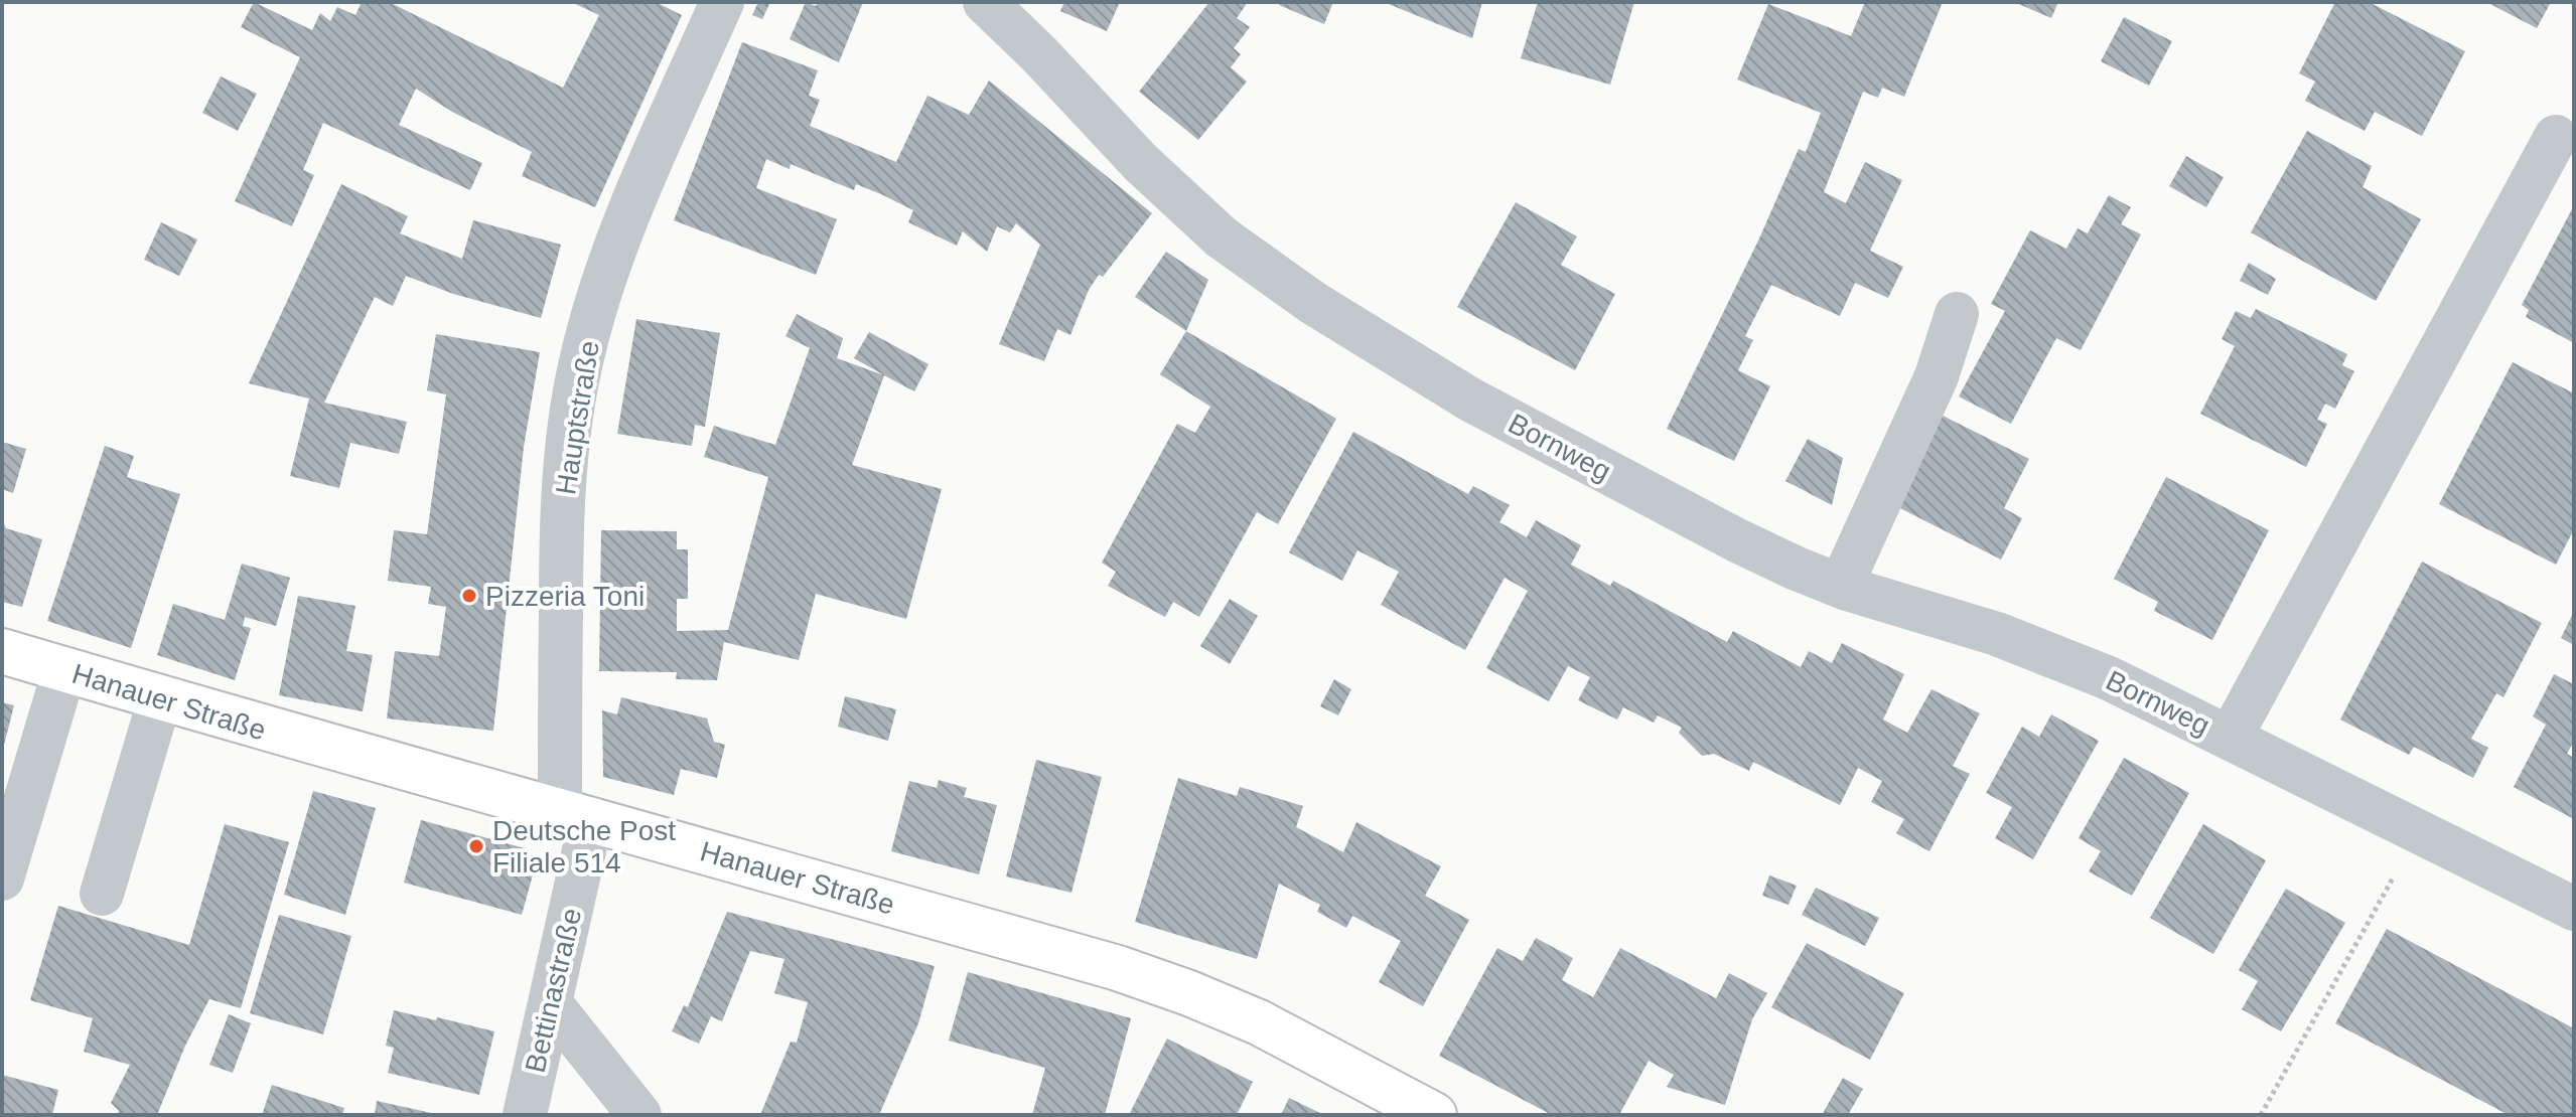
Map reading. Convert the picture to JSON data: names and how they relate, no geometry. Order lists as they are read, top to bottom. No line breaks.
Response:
{"streets":{"main road":["Hanauer Straße"],"street":["Hauptstraße","Bornweg","Bettinastraße"]},"crossings":[["Hauptstraße","Hanauer Straße"],["Hauptstraße","Bettinastraße"],["Hanauer Straße","Bettinastraße"]],"places":["Pizzeria Toni","Deutsche Post Filiale 514"]}
